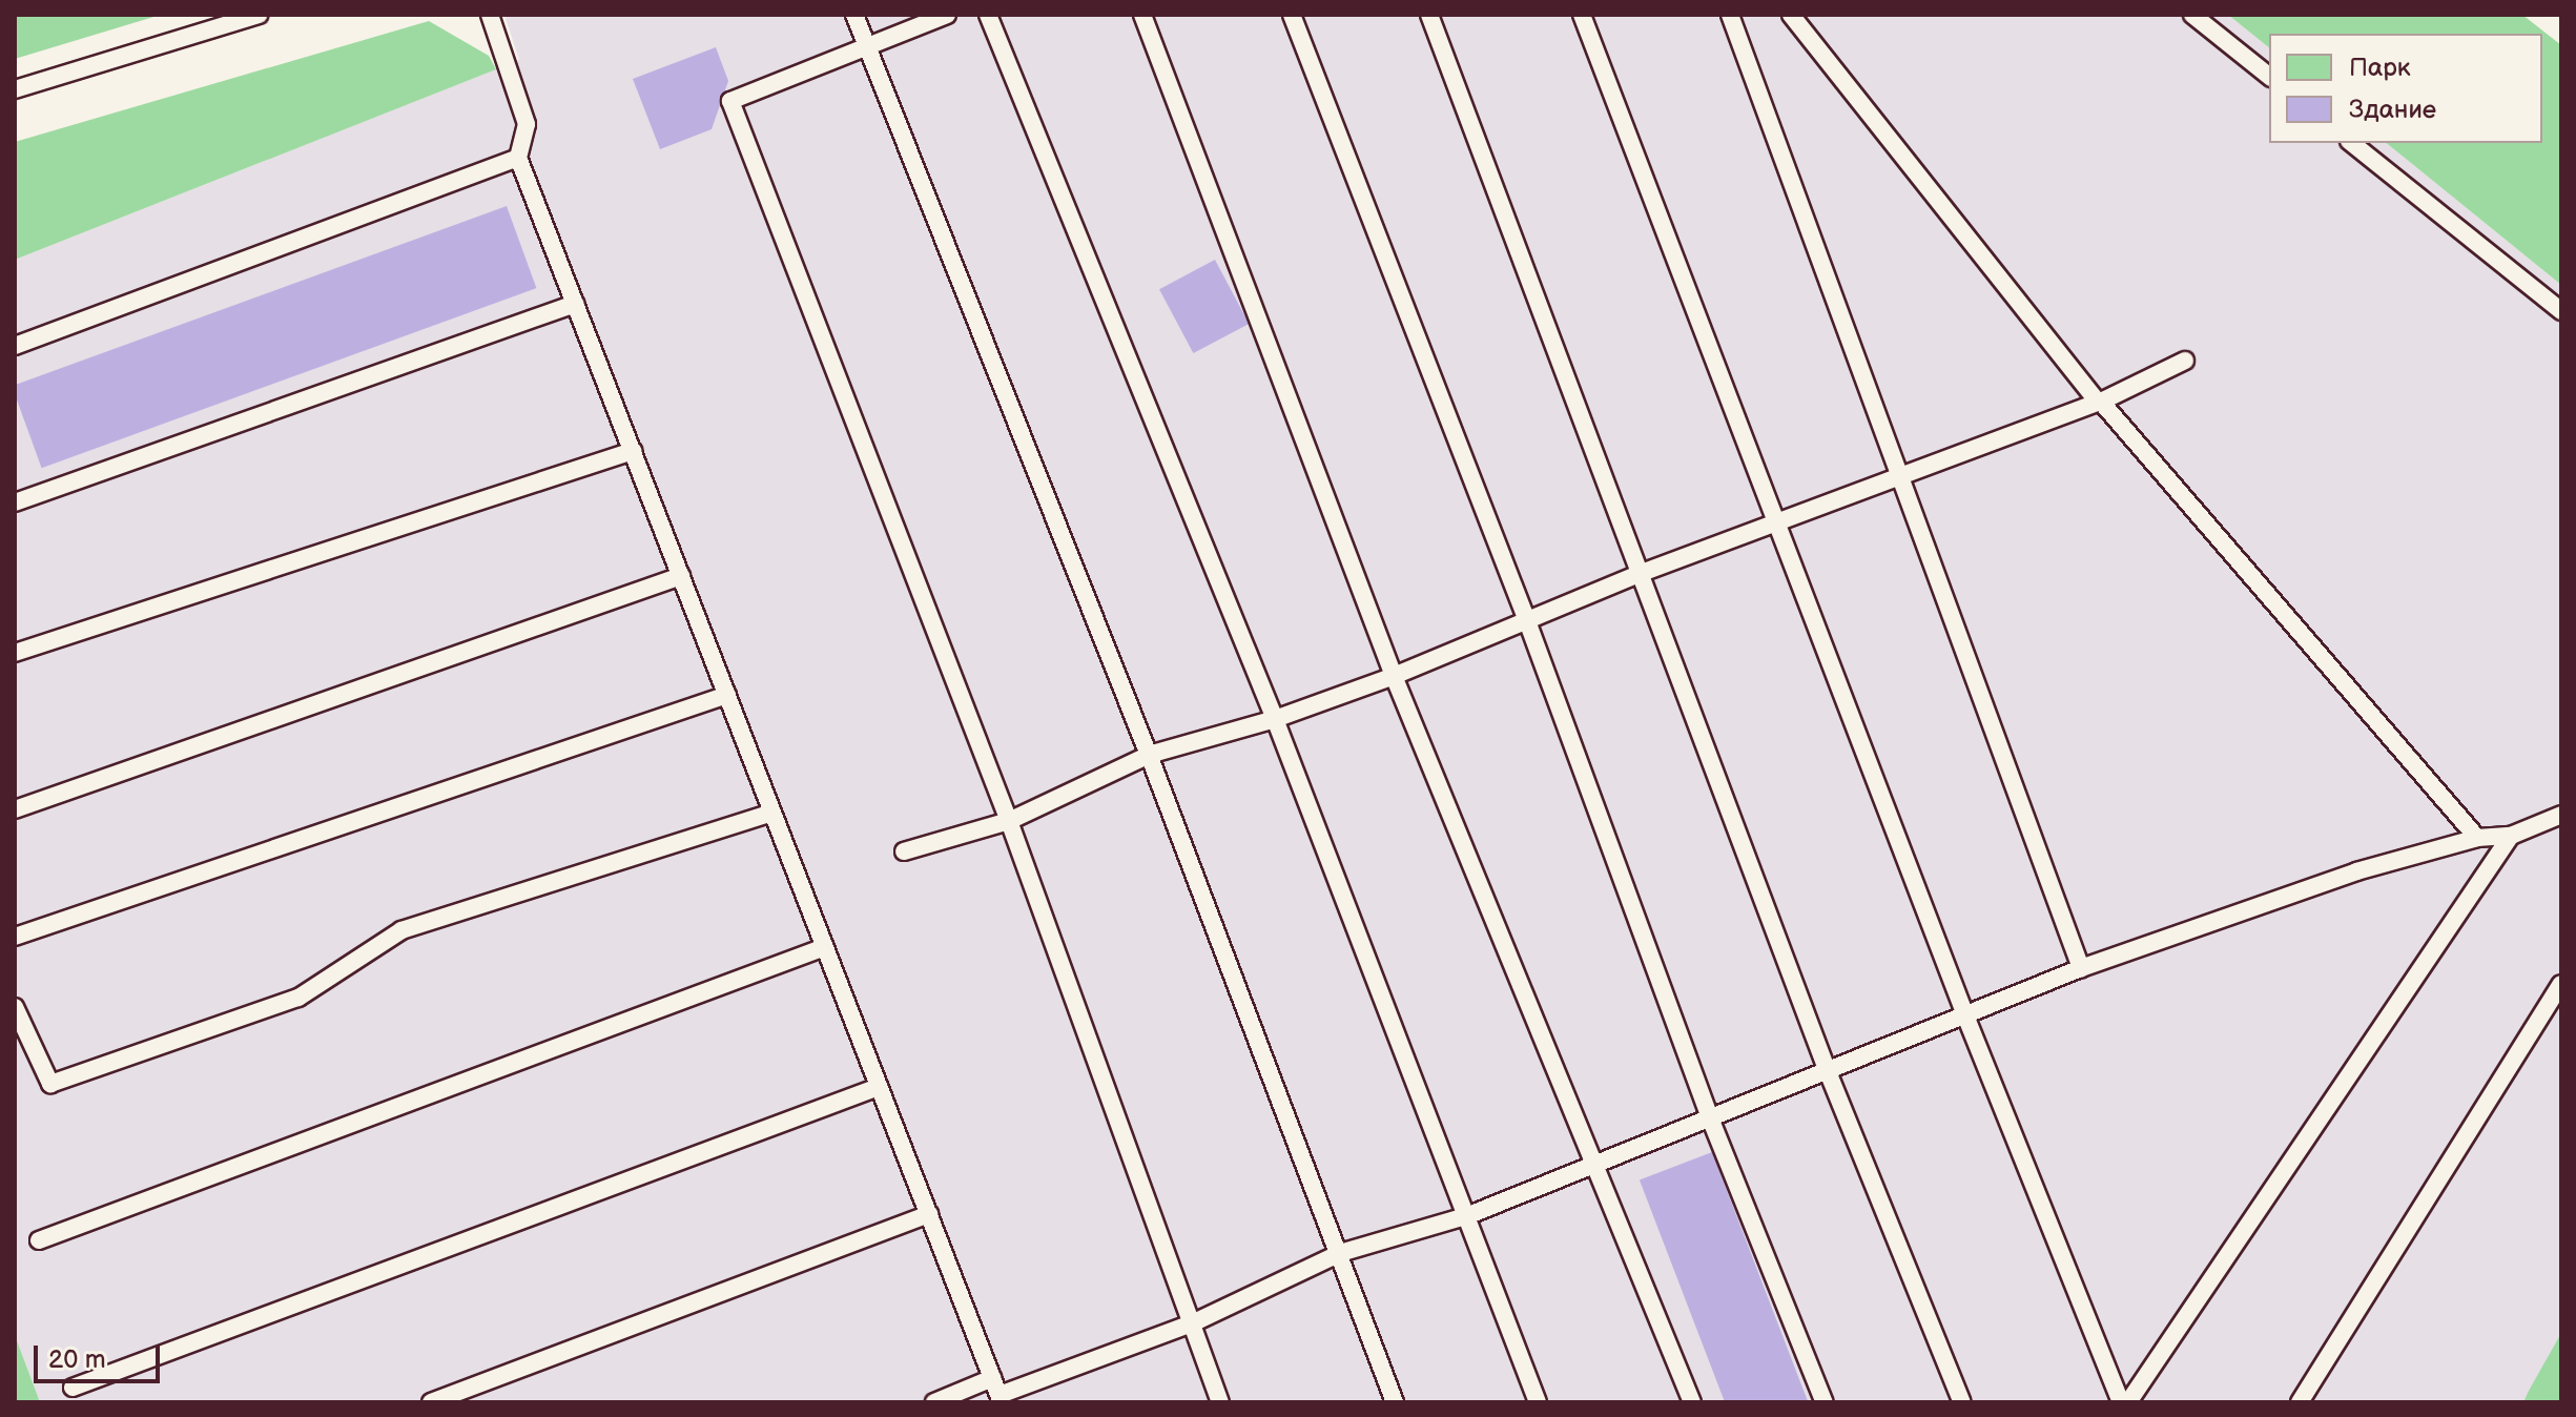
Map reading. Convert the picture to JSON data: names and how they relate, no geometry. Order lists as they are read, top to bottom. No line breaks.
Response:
{"legend":["Парк","Здание"],"scale_bar":"20 m"}
